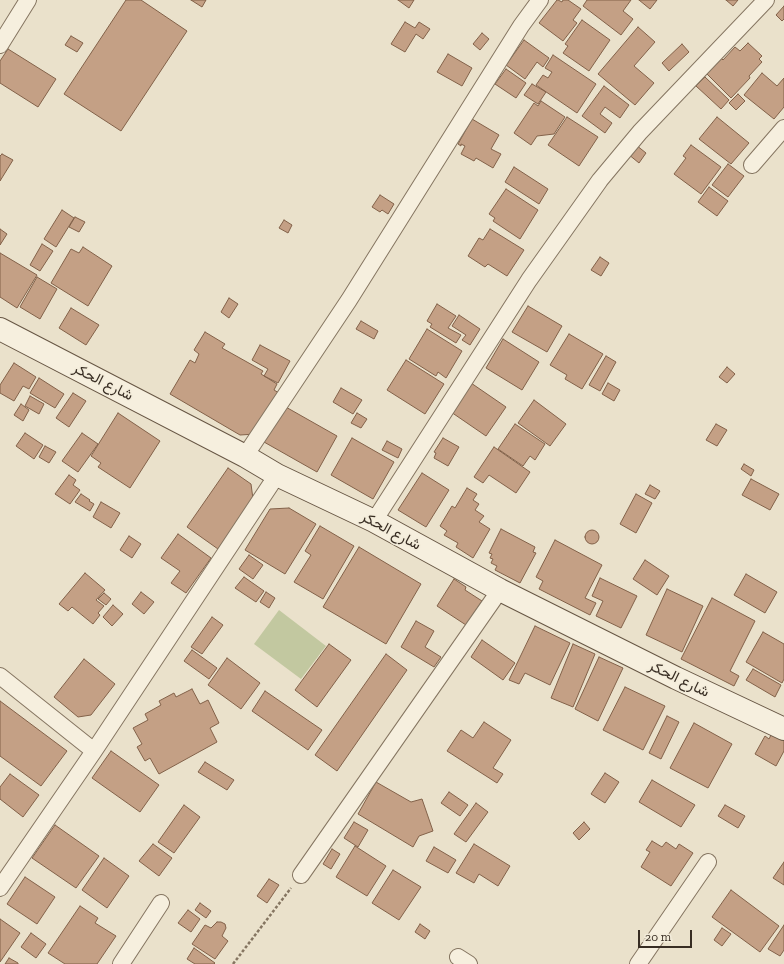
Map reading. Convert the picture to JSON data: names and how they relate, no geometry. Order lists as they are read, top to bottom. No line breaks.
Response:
{"streets":{"street":["شارع الحكر"]},"scale_bar":"20 m"}
